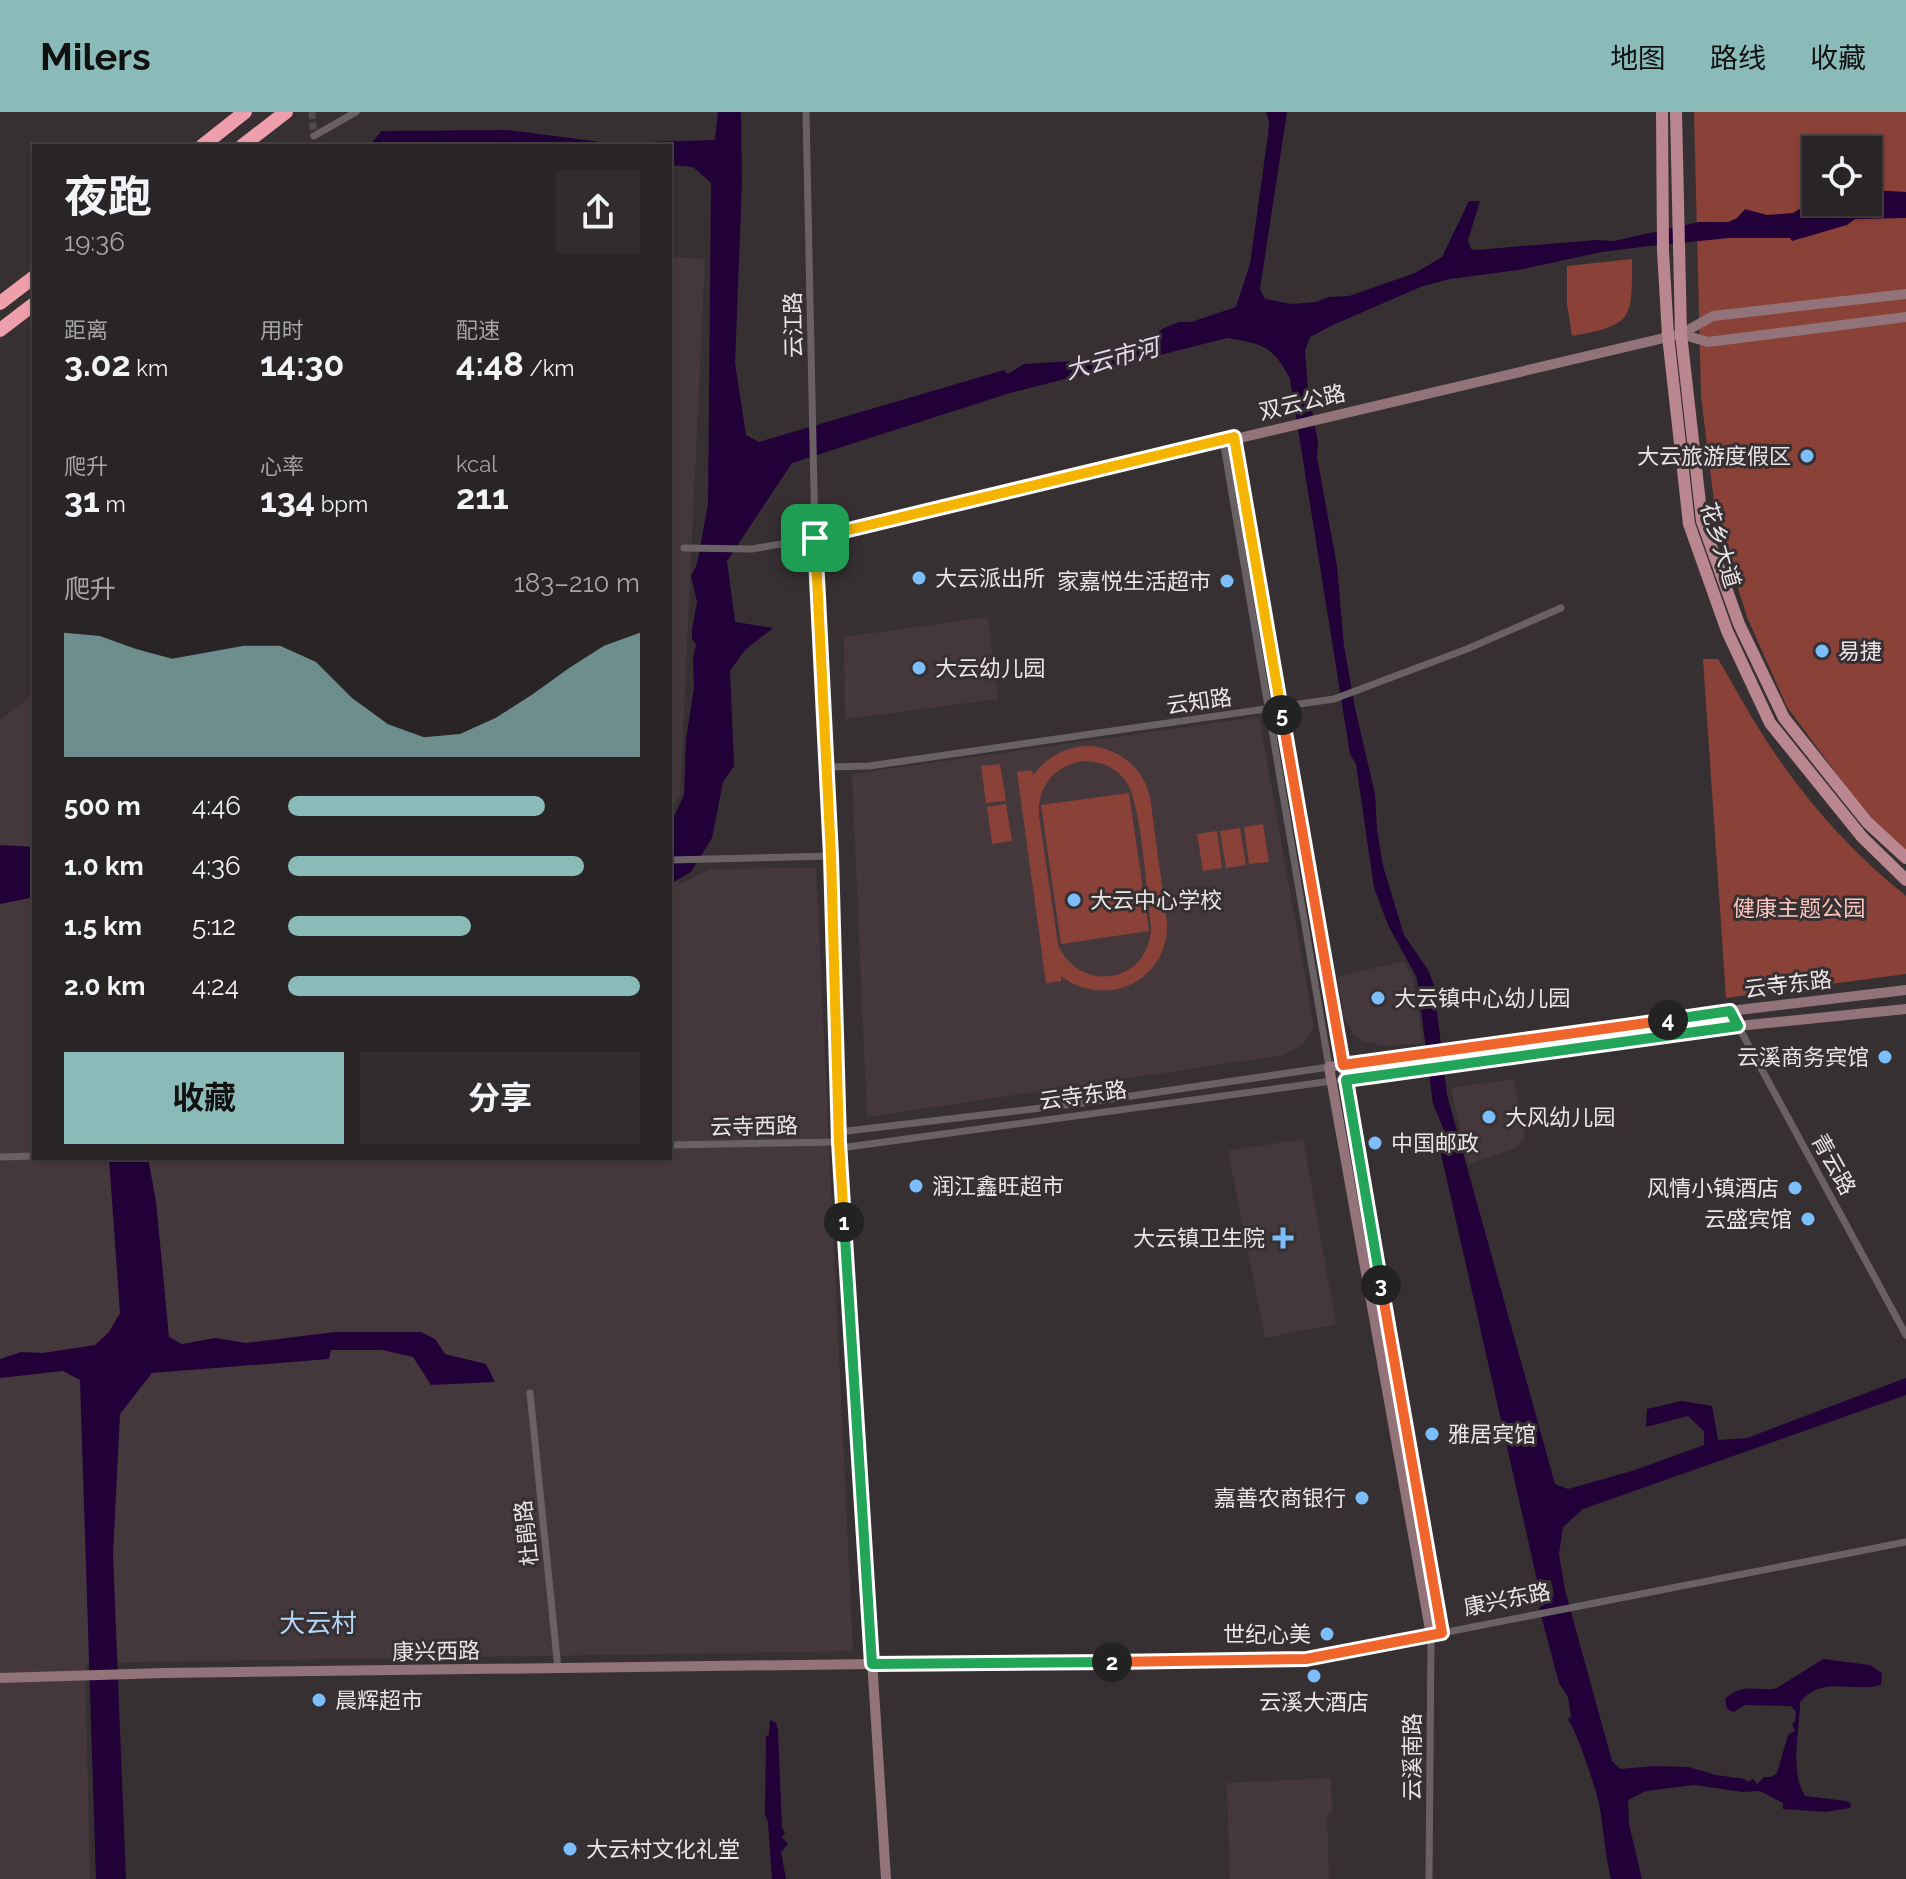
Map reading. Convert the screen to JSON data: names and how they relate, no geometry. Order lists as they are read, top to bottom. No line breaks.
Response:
{"streets":{"main road":["花乡大道"],"street":["云江路","双云公路","云知路","云寺东路","云寺西路","青云路","杜鹃路","康兴东路","康兴西路","云溪南路"]},"crossings":[["云江路","双云公路"],["双云公路","花乡大道"],["云寺东路","云寺西路"],["云寺东路","青云路"],["杜鹃路","康兴西路"],["康兴东路","康兴西路"],["康兴东路","云溪南路"]],"districts":["大云村"],"water":["大云市河"],"parks":["健康主题公园"],"places":{"other":["大云旅游度假区","大云派出所","家嘉悦生活超市","易捷","大云幼儿园","大云中心学校","大云镇中心幼儿园","云溪商务宾馆","大风幼儿园","中国邮政","润江鑫旺超市","风情小镇酒店","云盛宾馆","雅居宾馆","嘉善农商银行","世纪心美","云溪大酒店","晨辉超市","大云村文化礼堂"],"health":["大云镇卫生院"]},"page":{"header":"Milers","nav":["地图","路线","收藏"],"heading":["夜跑","19:36"],"stats":[["距离","3.02 km"],["用时","14:30"],["配速","4:48 /km"],["爬升","31 m"],["心率","134 bpm"],["kcal","211"]],"chart":["爬升","183–210 m"],"pins":["5","4","1","3","2"],"list":[{"name":"500 m","note":"4:46"},{"name":"1.0 km","note":"4:36"},{"name":"1.5 km","note":"5:12"},{"name":"2.0 km","note":"4:24"}],"buttons":["收藏","分享"]}}
